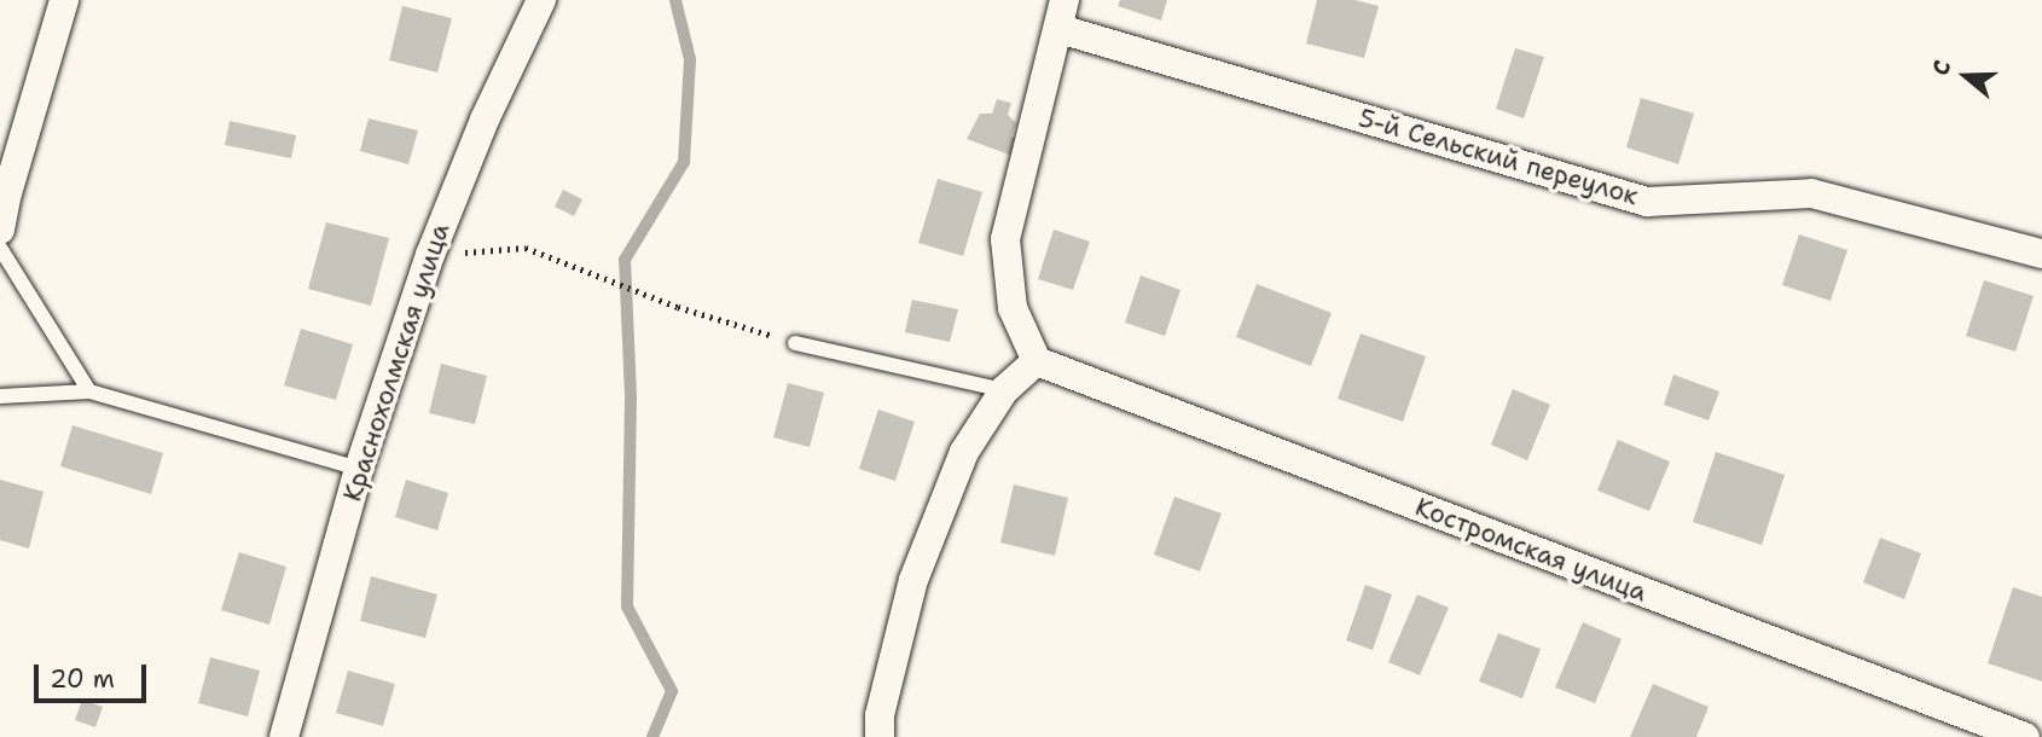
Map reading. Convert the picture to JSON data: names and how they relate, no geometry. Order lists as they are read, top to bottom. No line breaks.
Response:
{"streets":{"street":["5-й Сельский переулок","Краснохолмская улица","Костромская улица"]},"scale_bar":"20 m","north":"left"}
